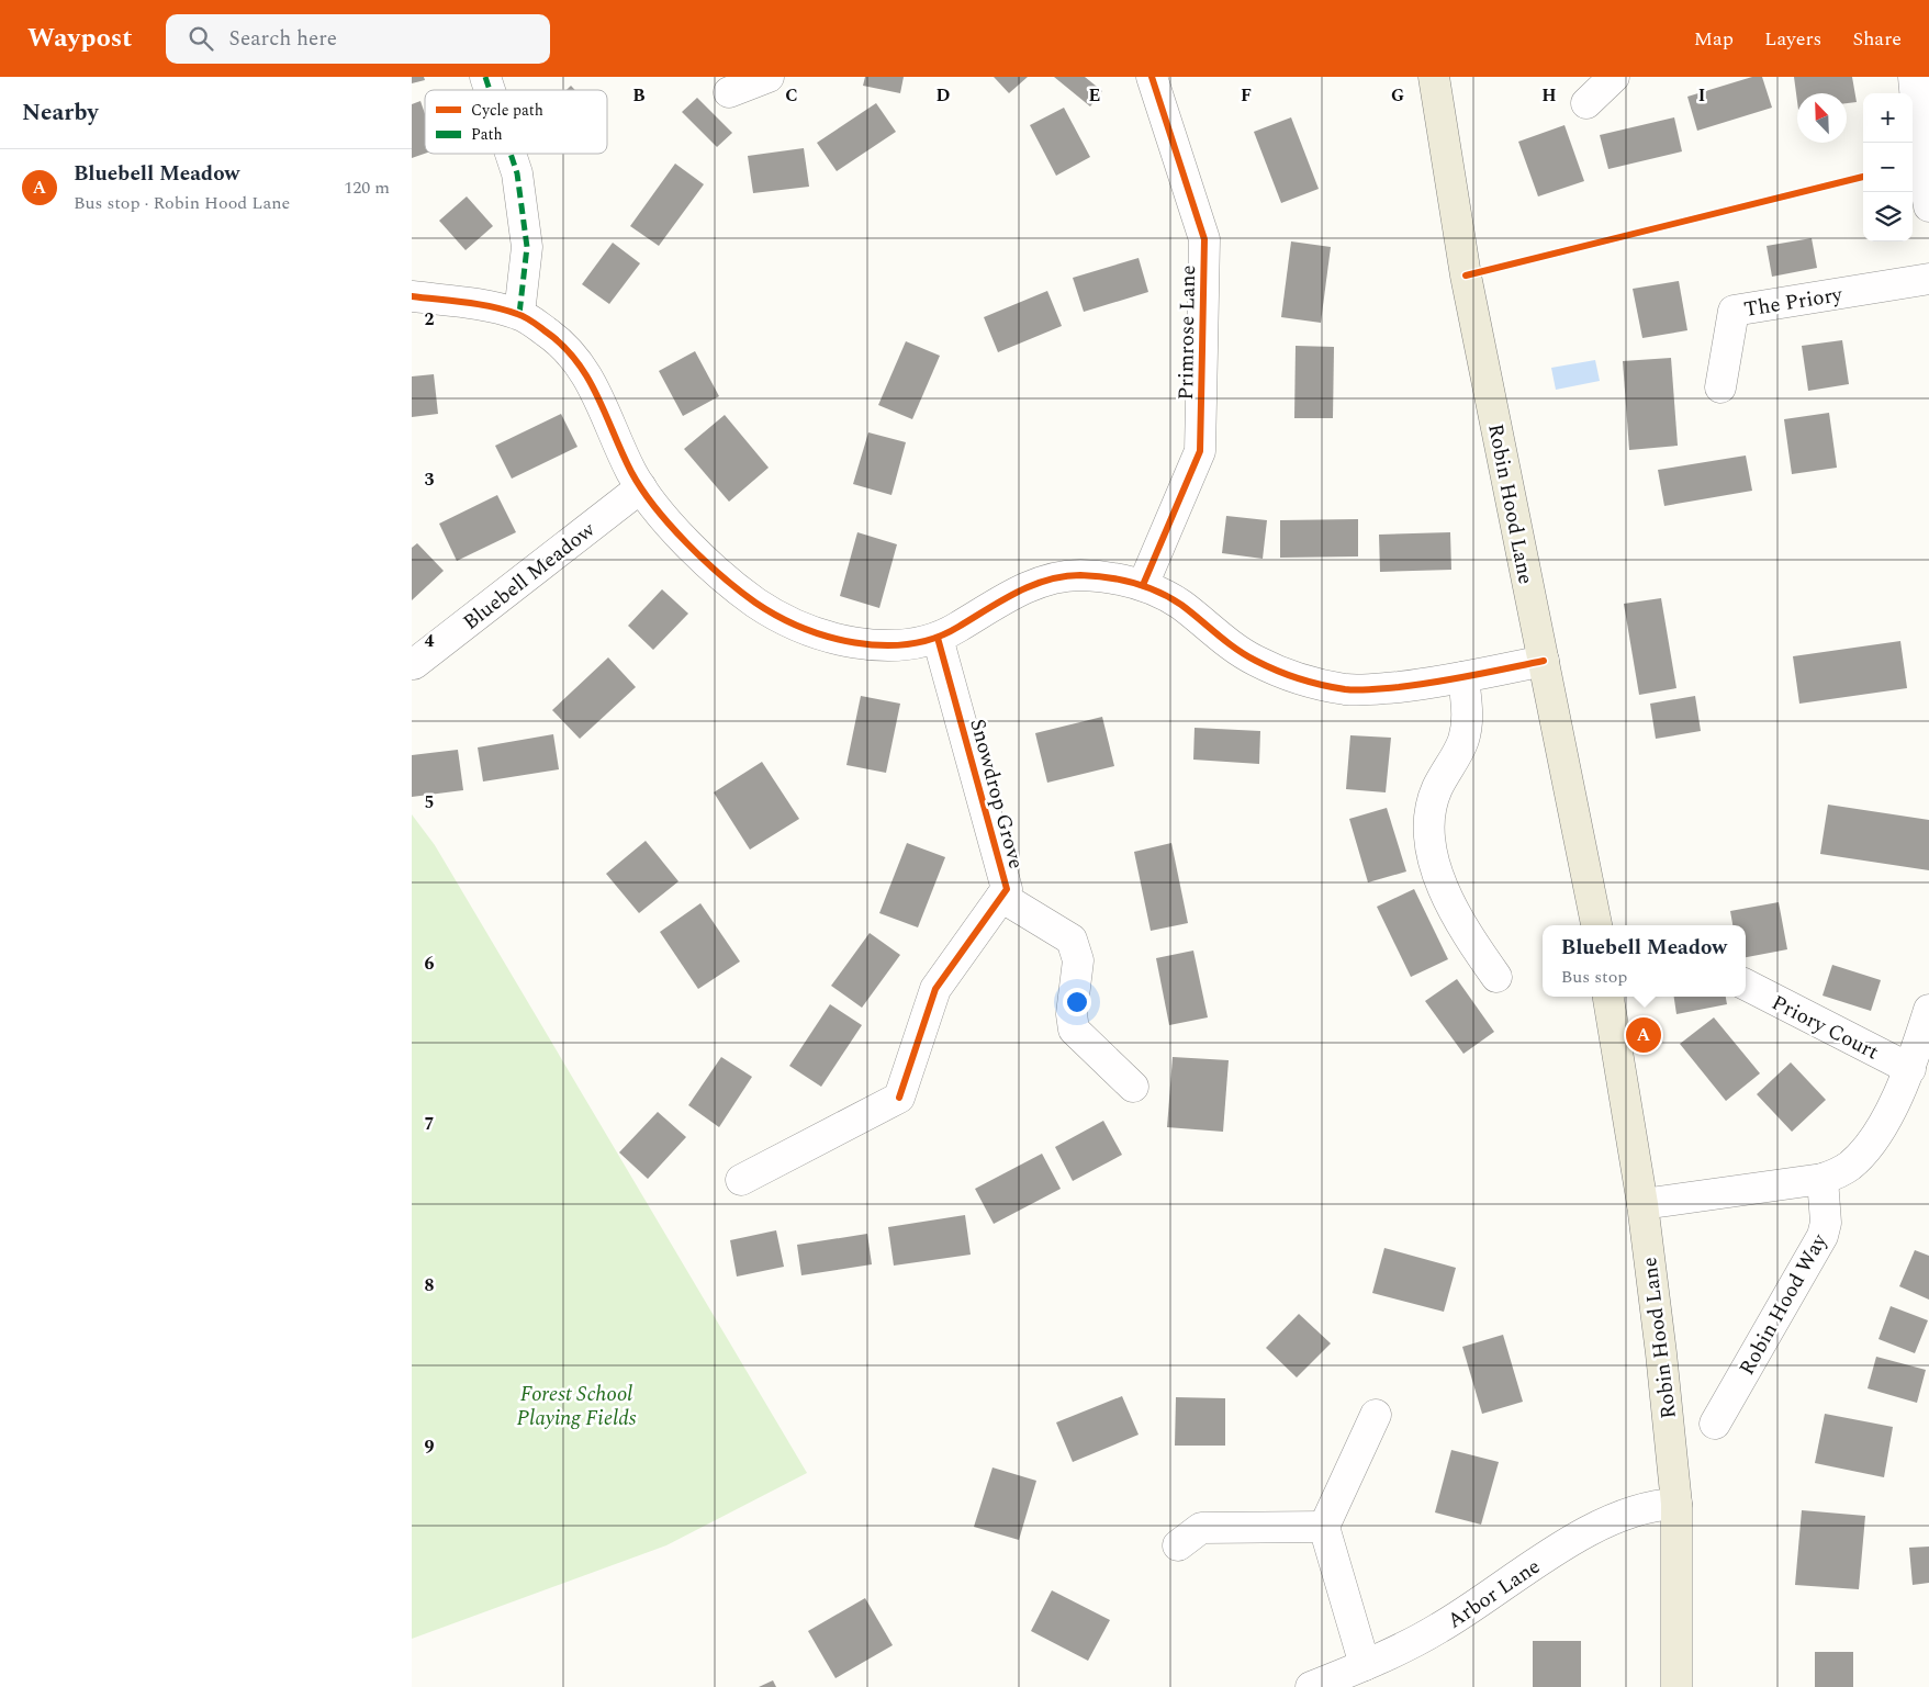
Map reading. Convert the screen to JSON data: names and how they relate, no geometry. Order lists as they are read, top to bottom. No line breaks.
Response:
{"streets":{"main road":["Robin Hood Lane"],"street":["The Priory","Primrose Lane","Bluebell Meadow","Snowdrop Grove","Priory Court","Robin Hood Way","Arbor Lane"]},"crossings":[["Robin Hood Lane","Arbor Lane"]],"parks":["Forest School Playing Fields"],"legend":["Cycle path","Path"],"north":"top left","page":{"header":"Waypost","search":"Search here","nav":["Map","Layers","Share"],"heading":"Nearby","map_buttons":["+","−"],"list":[{"mark":"A","name":"Bluebell Meadow","note":"Bus stop · Robin Hood Lane","value":"120 m"}],"popup":["Bluebell Meadow","Bus stop"],"pins":"A"},"grid":{"columns":["B","C","D","E","F","G","H","I"],"rows":["2","3","4","5","6","7","8","9"]}}
